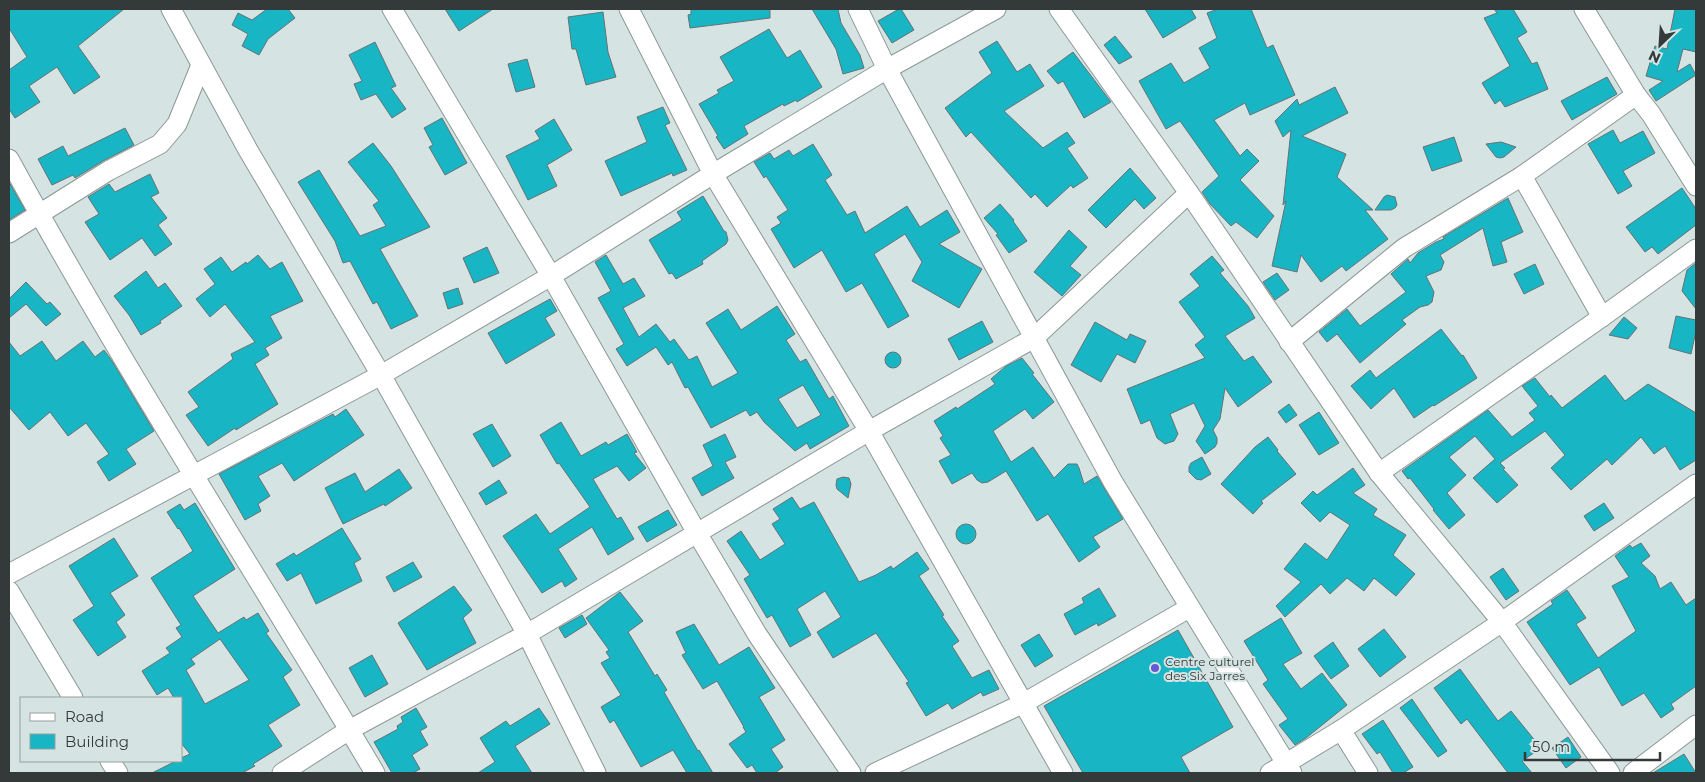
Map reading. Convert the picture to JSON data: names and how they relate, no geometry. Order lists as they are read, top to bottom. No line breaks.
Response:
{"places":["Centre culturel des Six Jarres"],"legend":["Road","Building"],"scale_bar":"50 m","north":"bottom left"}
